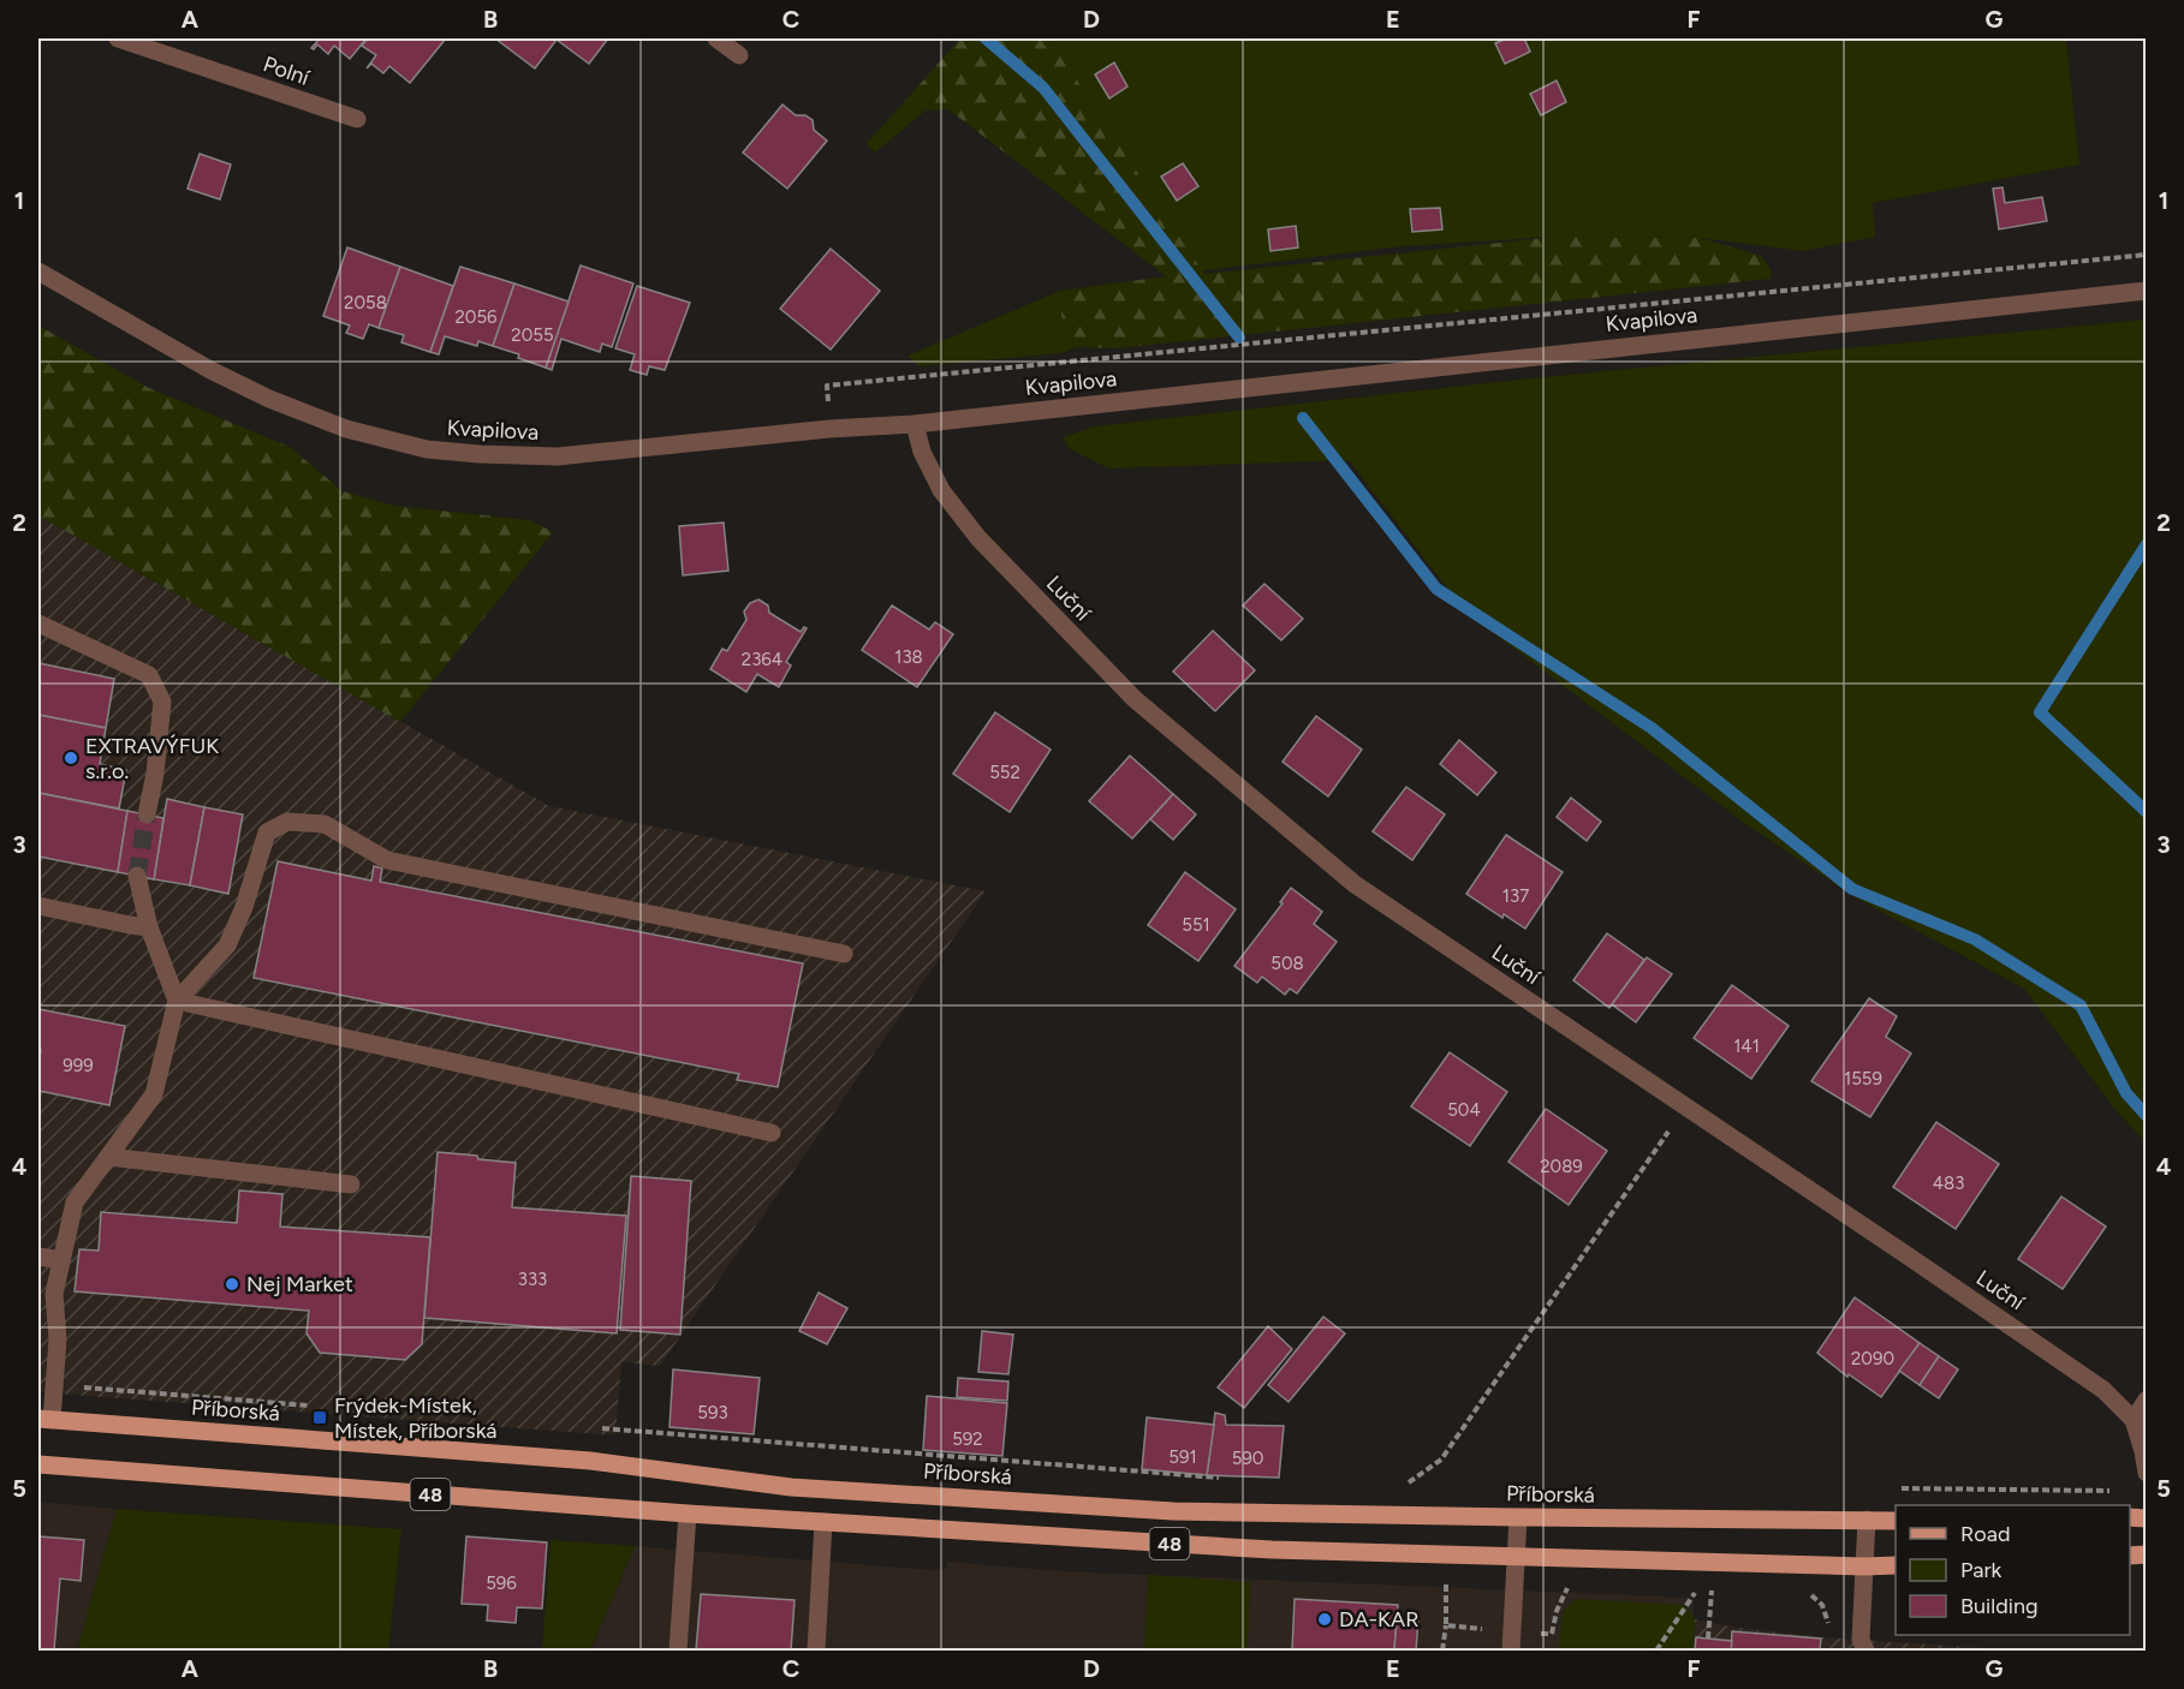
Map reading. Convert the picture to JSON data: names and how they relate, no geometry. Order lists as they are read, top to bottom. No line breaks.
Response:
{"streets":{"main road":["Příborská","48"],"street":["Polní","Kvapilova","Luční"]},"crossings":[["Kvapilova","Luční"]],"places":{"other":["EXTRAVÝFUK s.r.o.","Nej Market","DA-KAR"],"transit":["Frýdek-Místek, Místek, Příborská"]},"house_numbers":["2058","2056","2055","138","2364","552","137","551","508","141","999","1559","504","2089","483","333","2090","593","592","591","590","596"],"legend":["Road","Park","Building"],"grid":{"columns":["A","B","C","D","E","F","G"],"rows":["1","2","3","4","5"]}}
